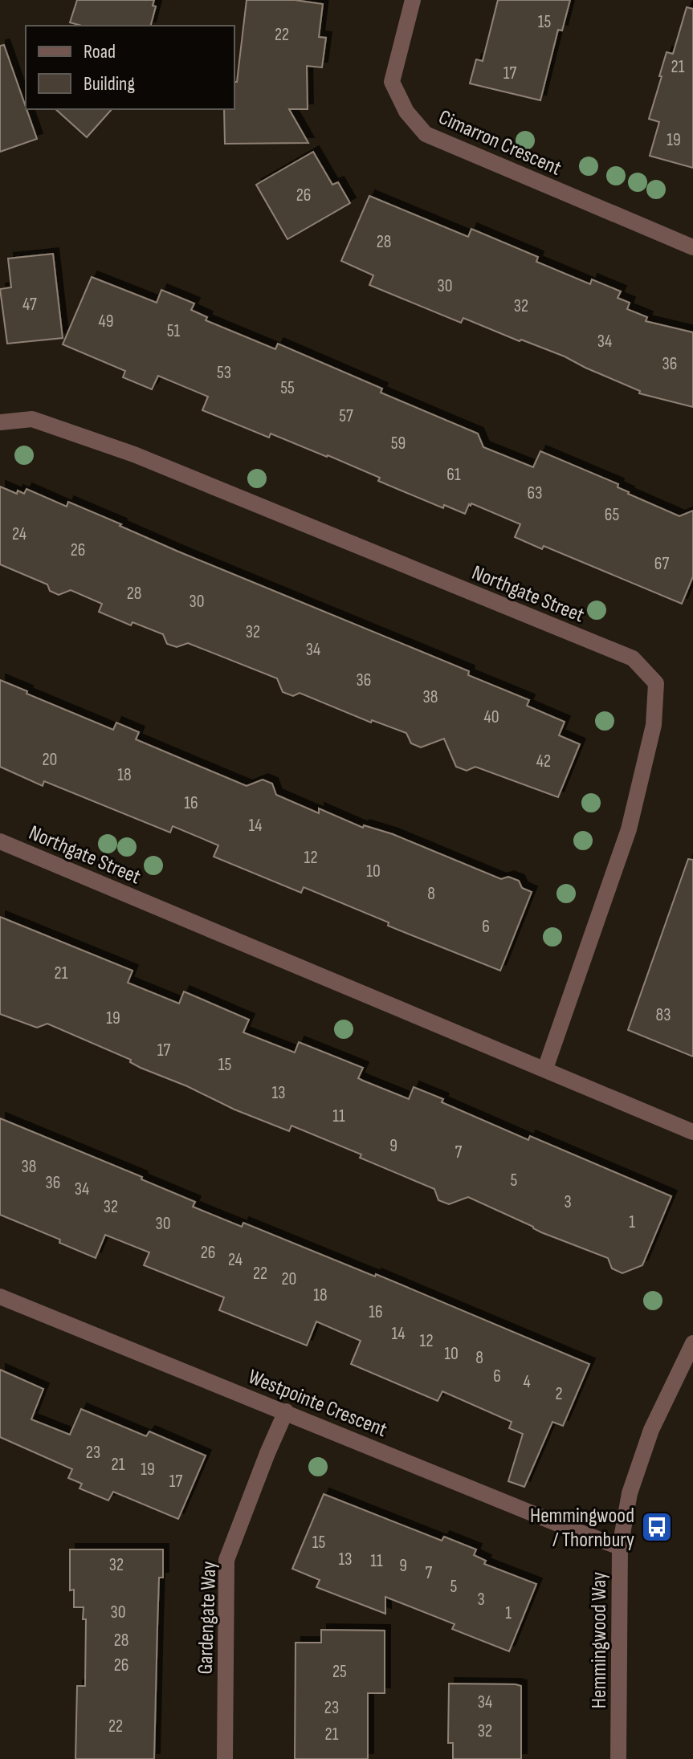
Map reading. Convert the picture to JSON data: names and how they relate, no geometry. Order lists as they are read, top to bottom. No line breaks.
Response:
{"streets":{"street":["Cimarron Crescent","Northgate Street","Westpointe Crescent","Gardengate Way","Hemmingwood Way"]},"crossings":[["Westpointe Crescent","Gardengate Way"],["Westpointe Crescent","Hemmingwood Way"]],"places":{"bus stop":["Hemmingwood / Thornbury"]},"house_numbers":["15","22","21","17","19","26","28","30","47","32","49","51","34","36","53","55","57","59","61","63","65","24","26","67","28","30","32","34","36","38","40","20","42","18","16","14","12","10","8","6","21","83","19","17","15","13","11","9","7","38","5","36","34","3","32","1","30","26","24","22","20","18","16","14","12","10","8","6","4","2","23","21","19","17","15","13","11","32","9","7","5","3","30","1","28","26","25","34","23","22","32","21"],"legend":["Road","Building"]}
